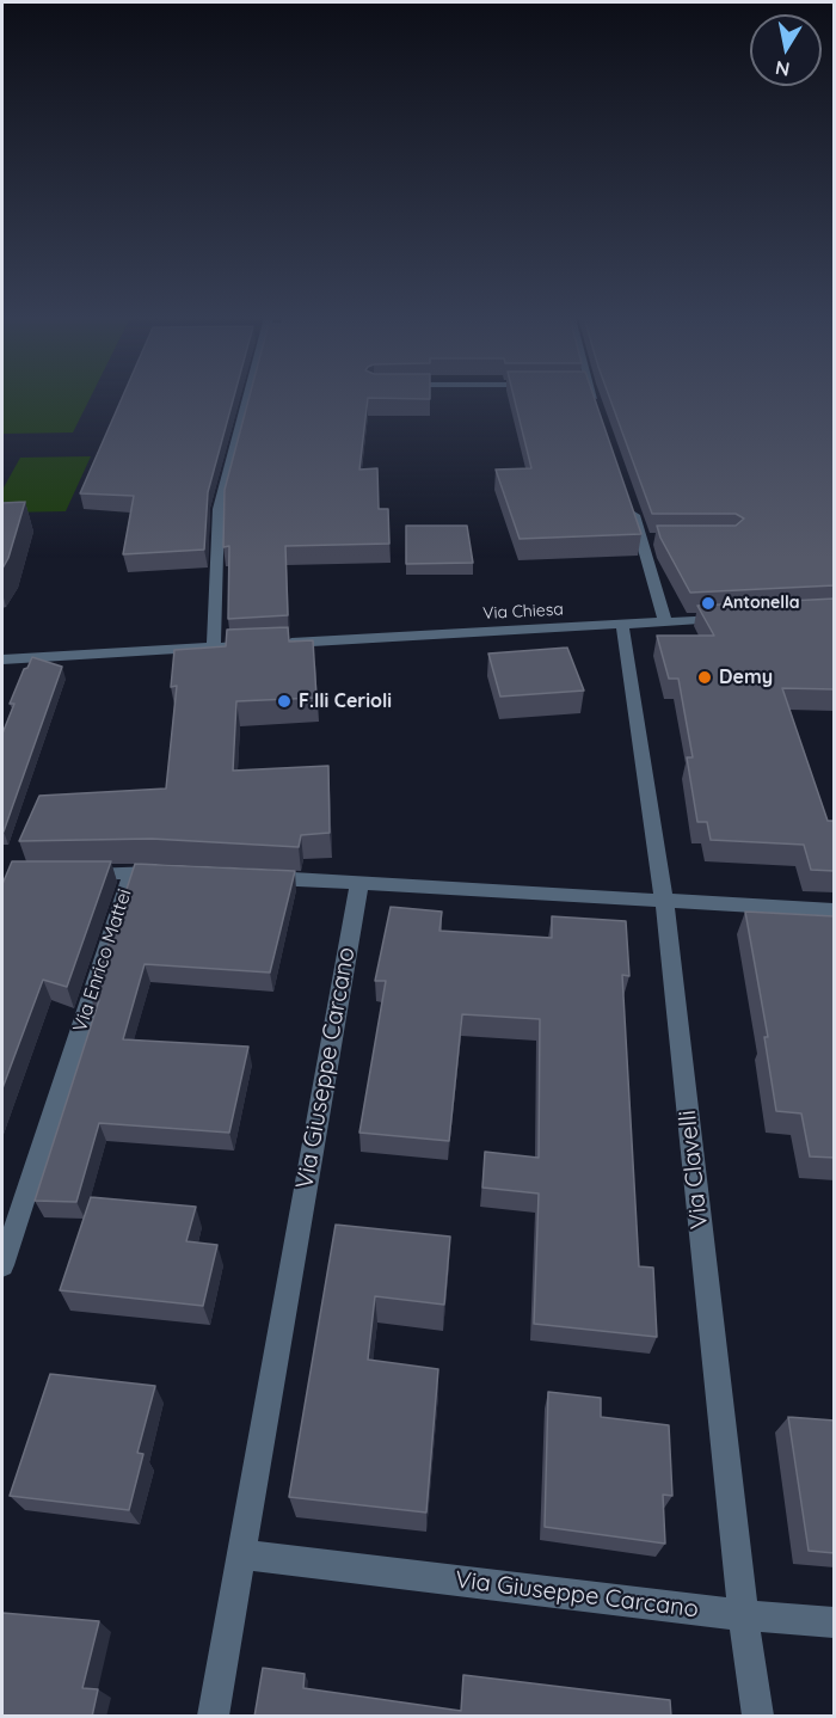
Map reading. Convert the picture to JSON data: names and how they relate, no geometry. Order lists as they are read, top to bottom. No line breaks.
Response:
{"streets":{"street":["Via Chiesa","Via Enrico Mattei","Via Giuseppe Carcano","Via Clavelli"]},"crossings":[["Via Chiesa","Via Clavelli"],["Via Giuseppe Carcano","Via Clavelli"]],"places":["Antonella","Demy","F.lli Cerioli"],"north":"bottom"}
